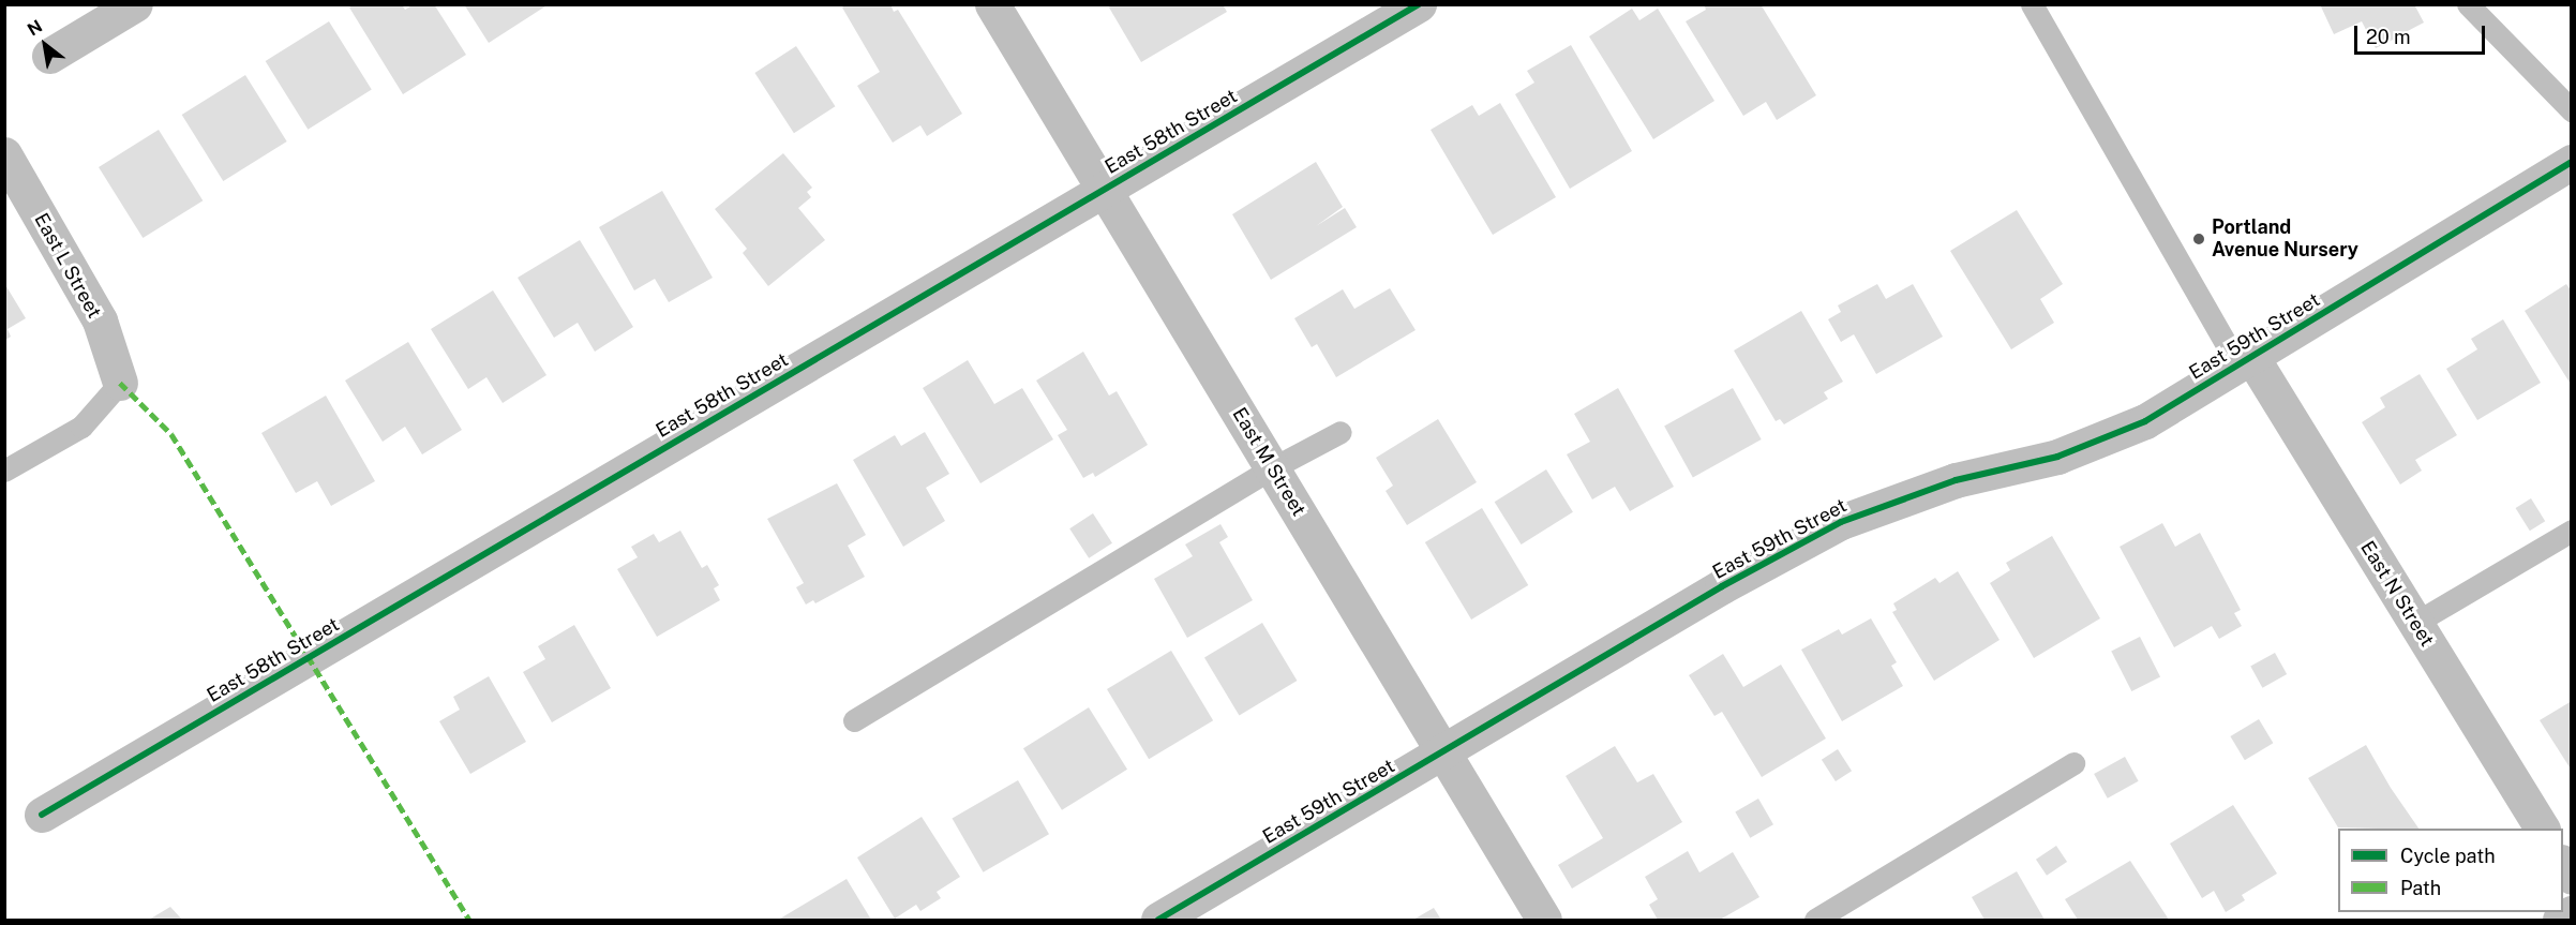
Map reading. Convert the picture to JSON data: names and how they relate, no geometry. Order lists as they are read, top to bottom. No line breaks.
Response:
{"streets":{"street":["East 58th Street","East L Street","East 59th Street","East M Street","East N Street"]},"crossings":[["East 58th Street","East M Street"],["East 59th Street","East M Street"],["East 59th Street","East N Street"]],"places":["Portland Avenue Nursery"],"legend":["Cycle path","Path"],"scale_bar":"20 m","north":"top left"}
